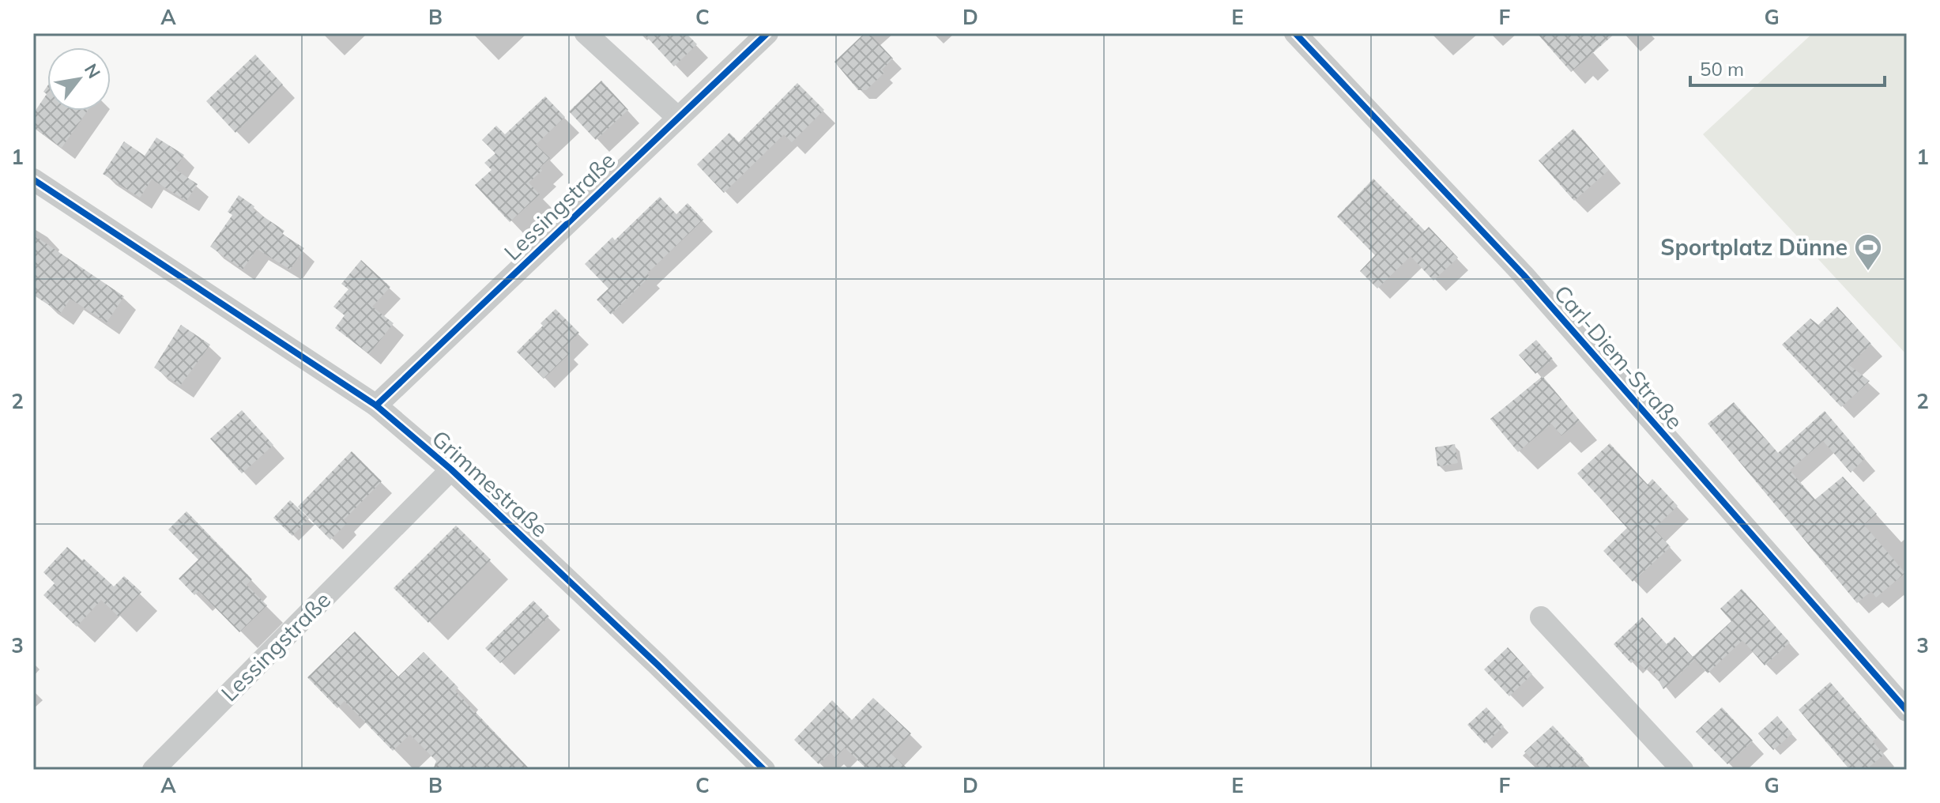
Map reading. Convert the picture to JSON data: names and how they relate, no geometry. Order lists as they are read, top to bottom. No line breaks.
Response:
{"streets":{"street":["Lessingstraße","Carl-Diem-Straße","Grimmestraße"]},"crossings":[["Lessingstraße","Grimmestraße"]],"places":{"sports":["Sportplatz Dünne"]},"scale_bar":"50 m","north":"top right","grid":{"columns":["A","B","C","D","E","F","G"],"rows":["1","2","3"]}}
